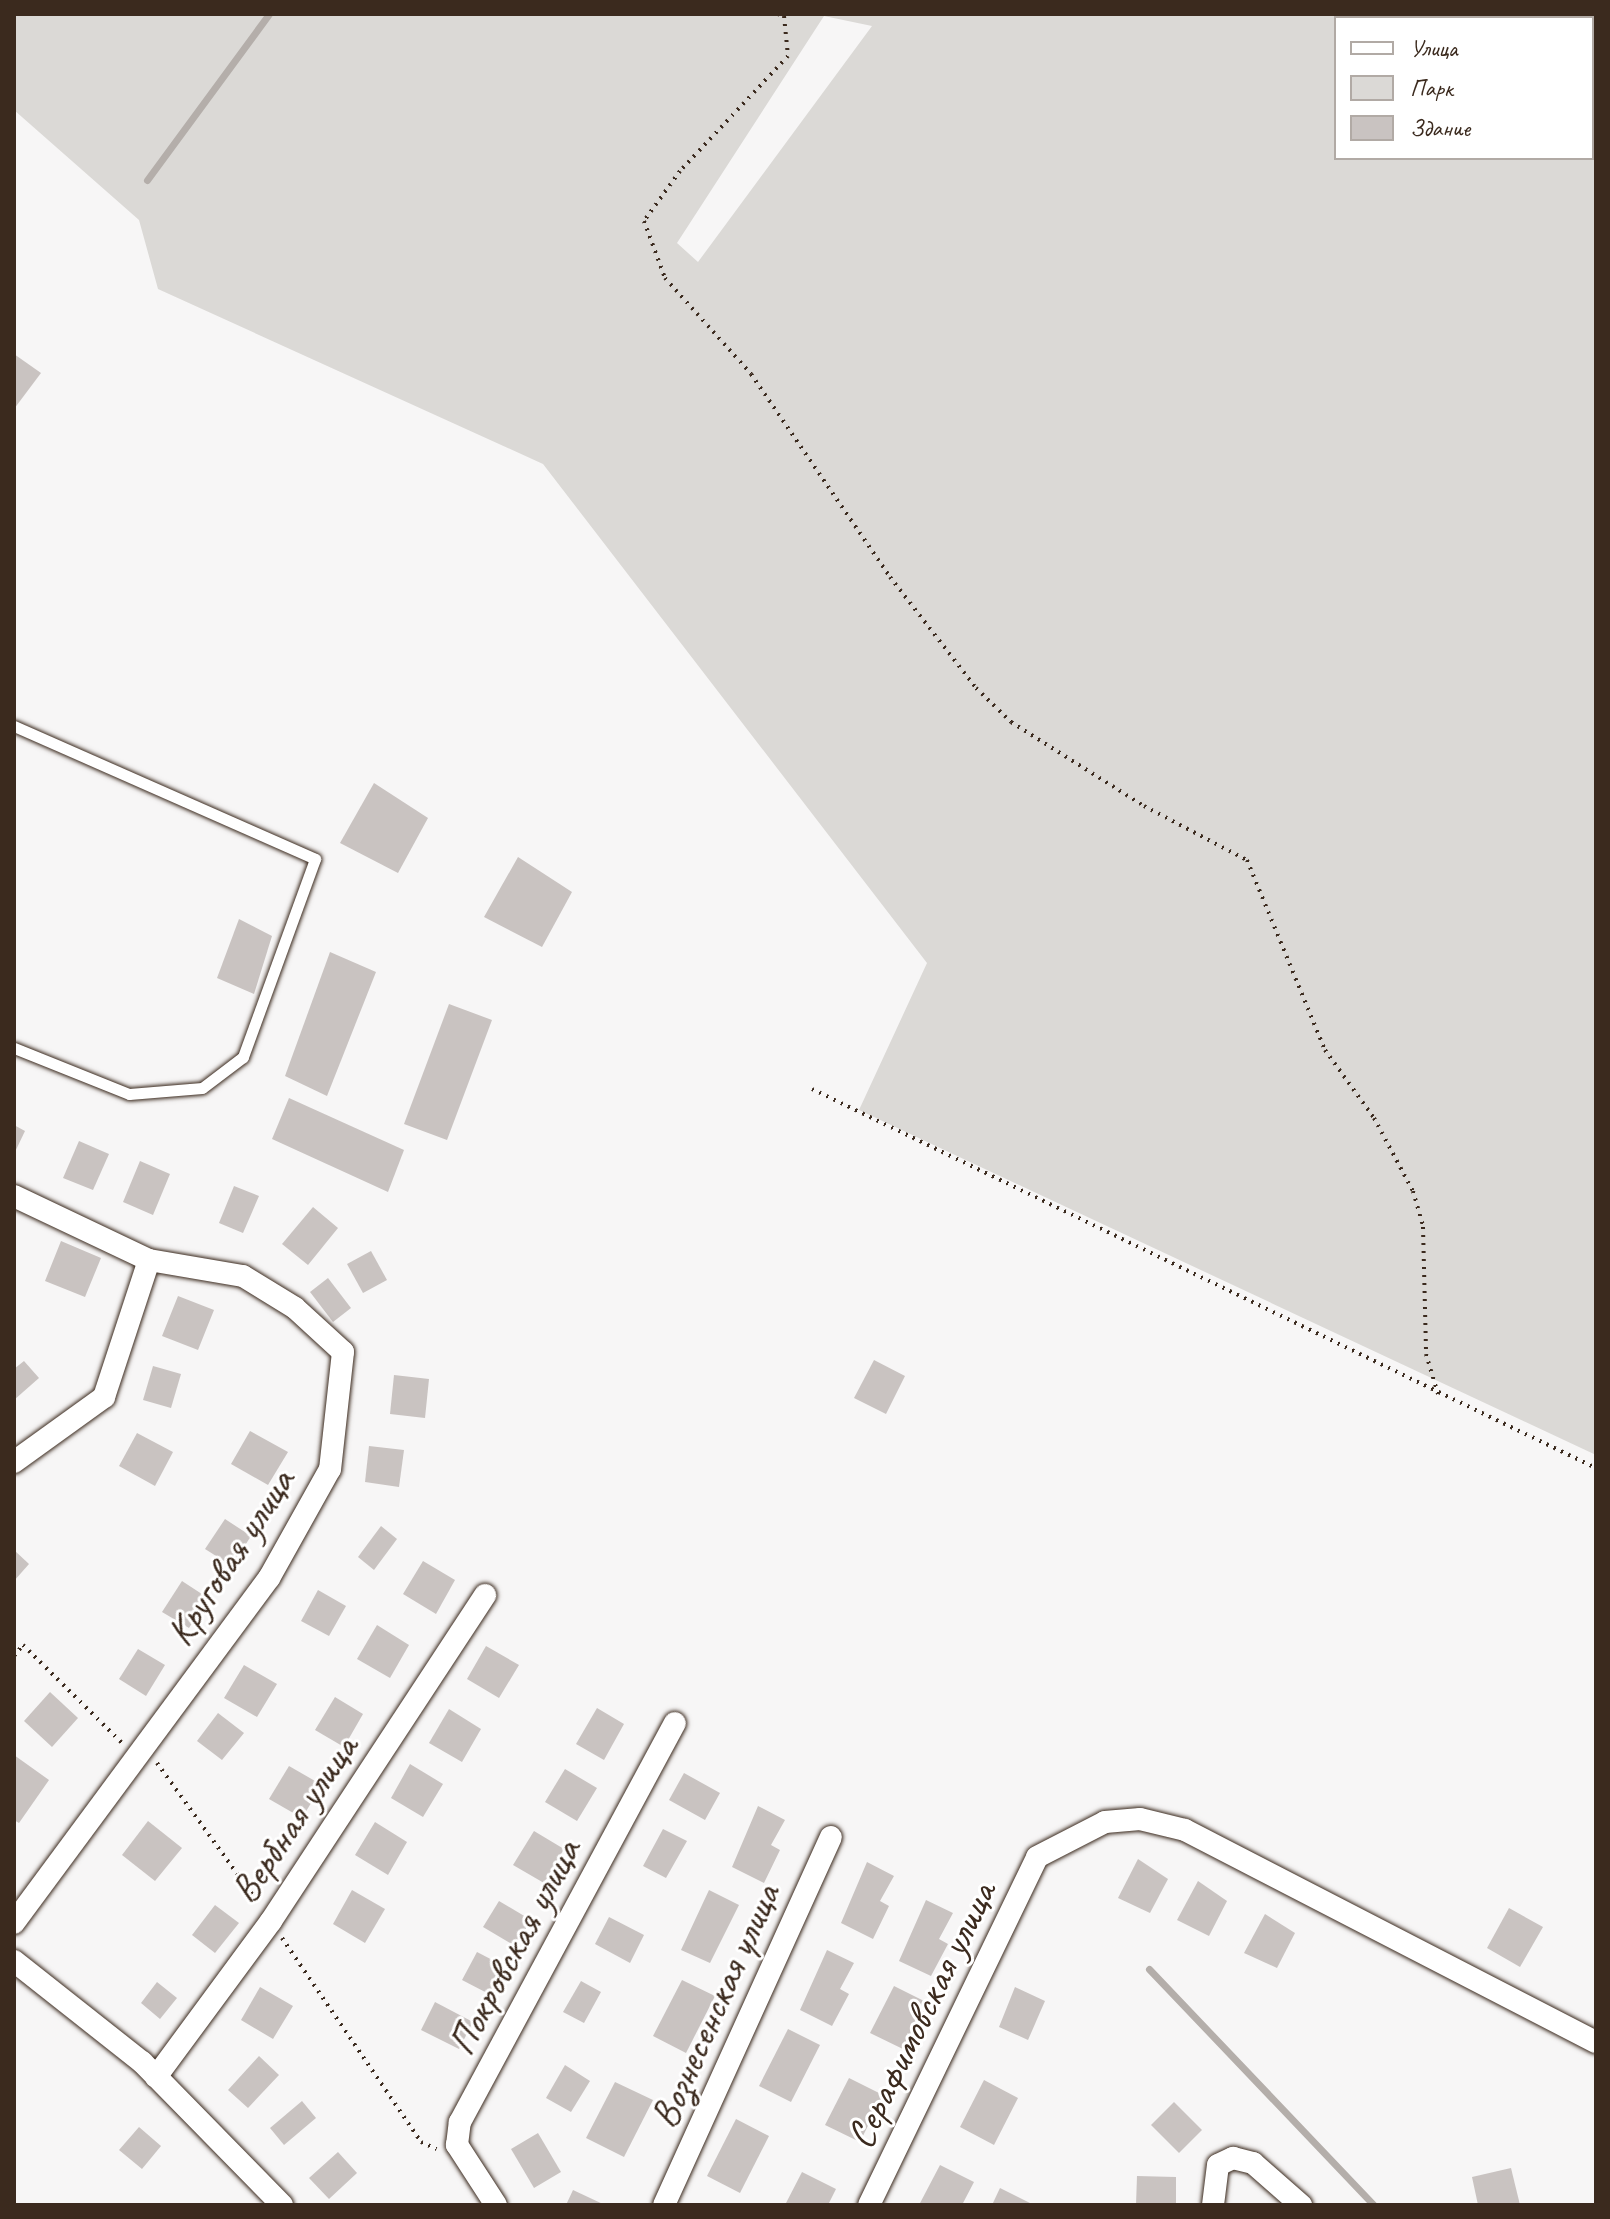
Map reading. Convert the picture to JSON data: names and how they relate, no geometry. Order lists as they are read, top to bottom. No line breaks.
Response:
{"streets":{"street":["Круговая улица","Вербная улица","Покровская улица","Вознесенская улица","Серафимовская улица"]},"legend":["Улица","Парк","Здание"]}
